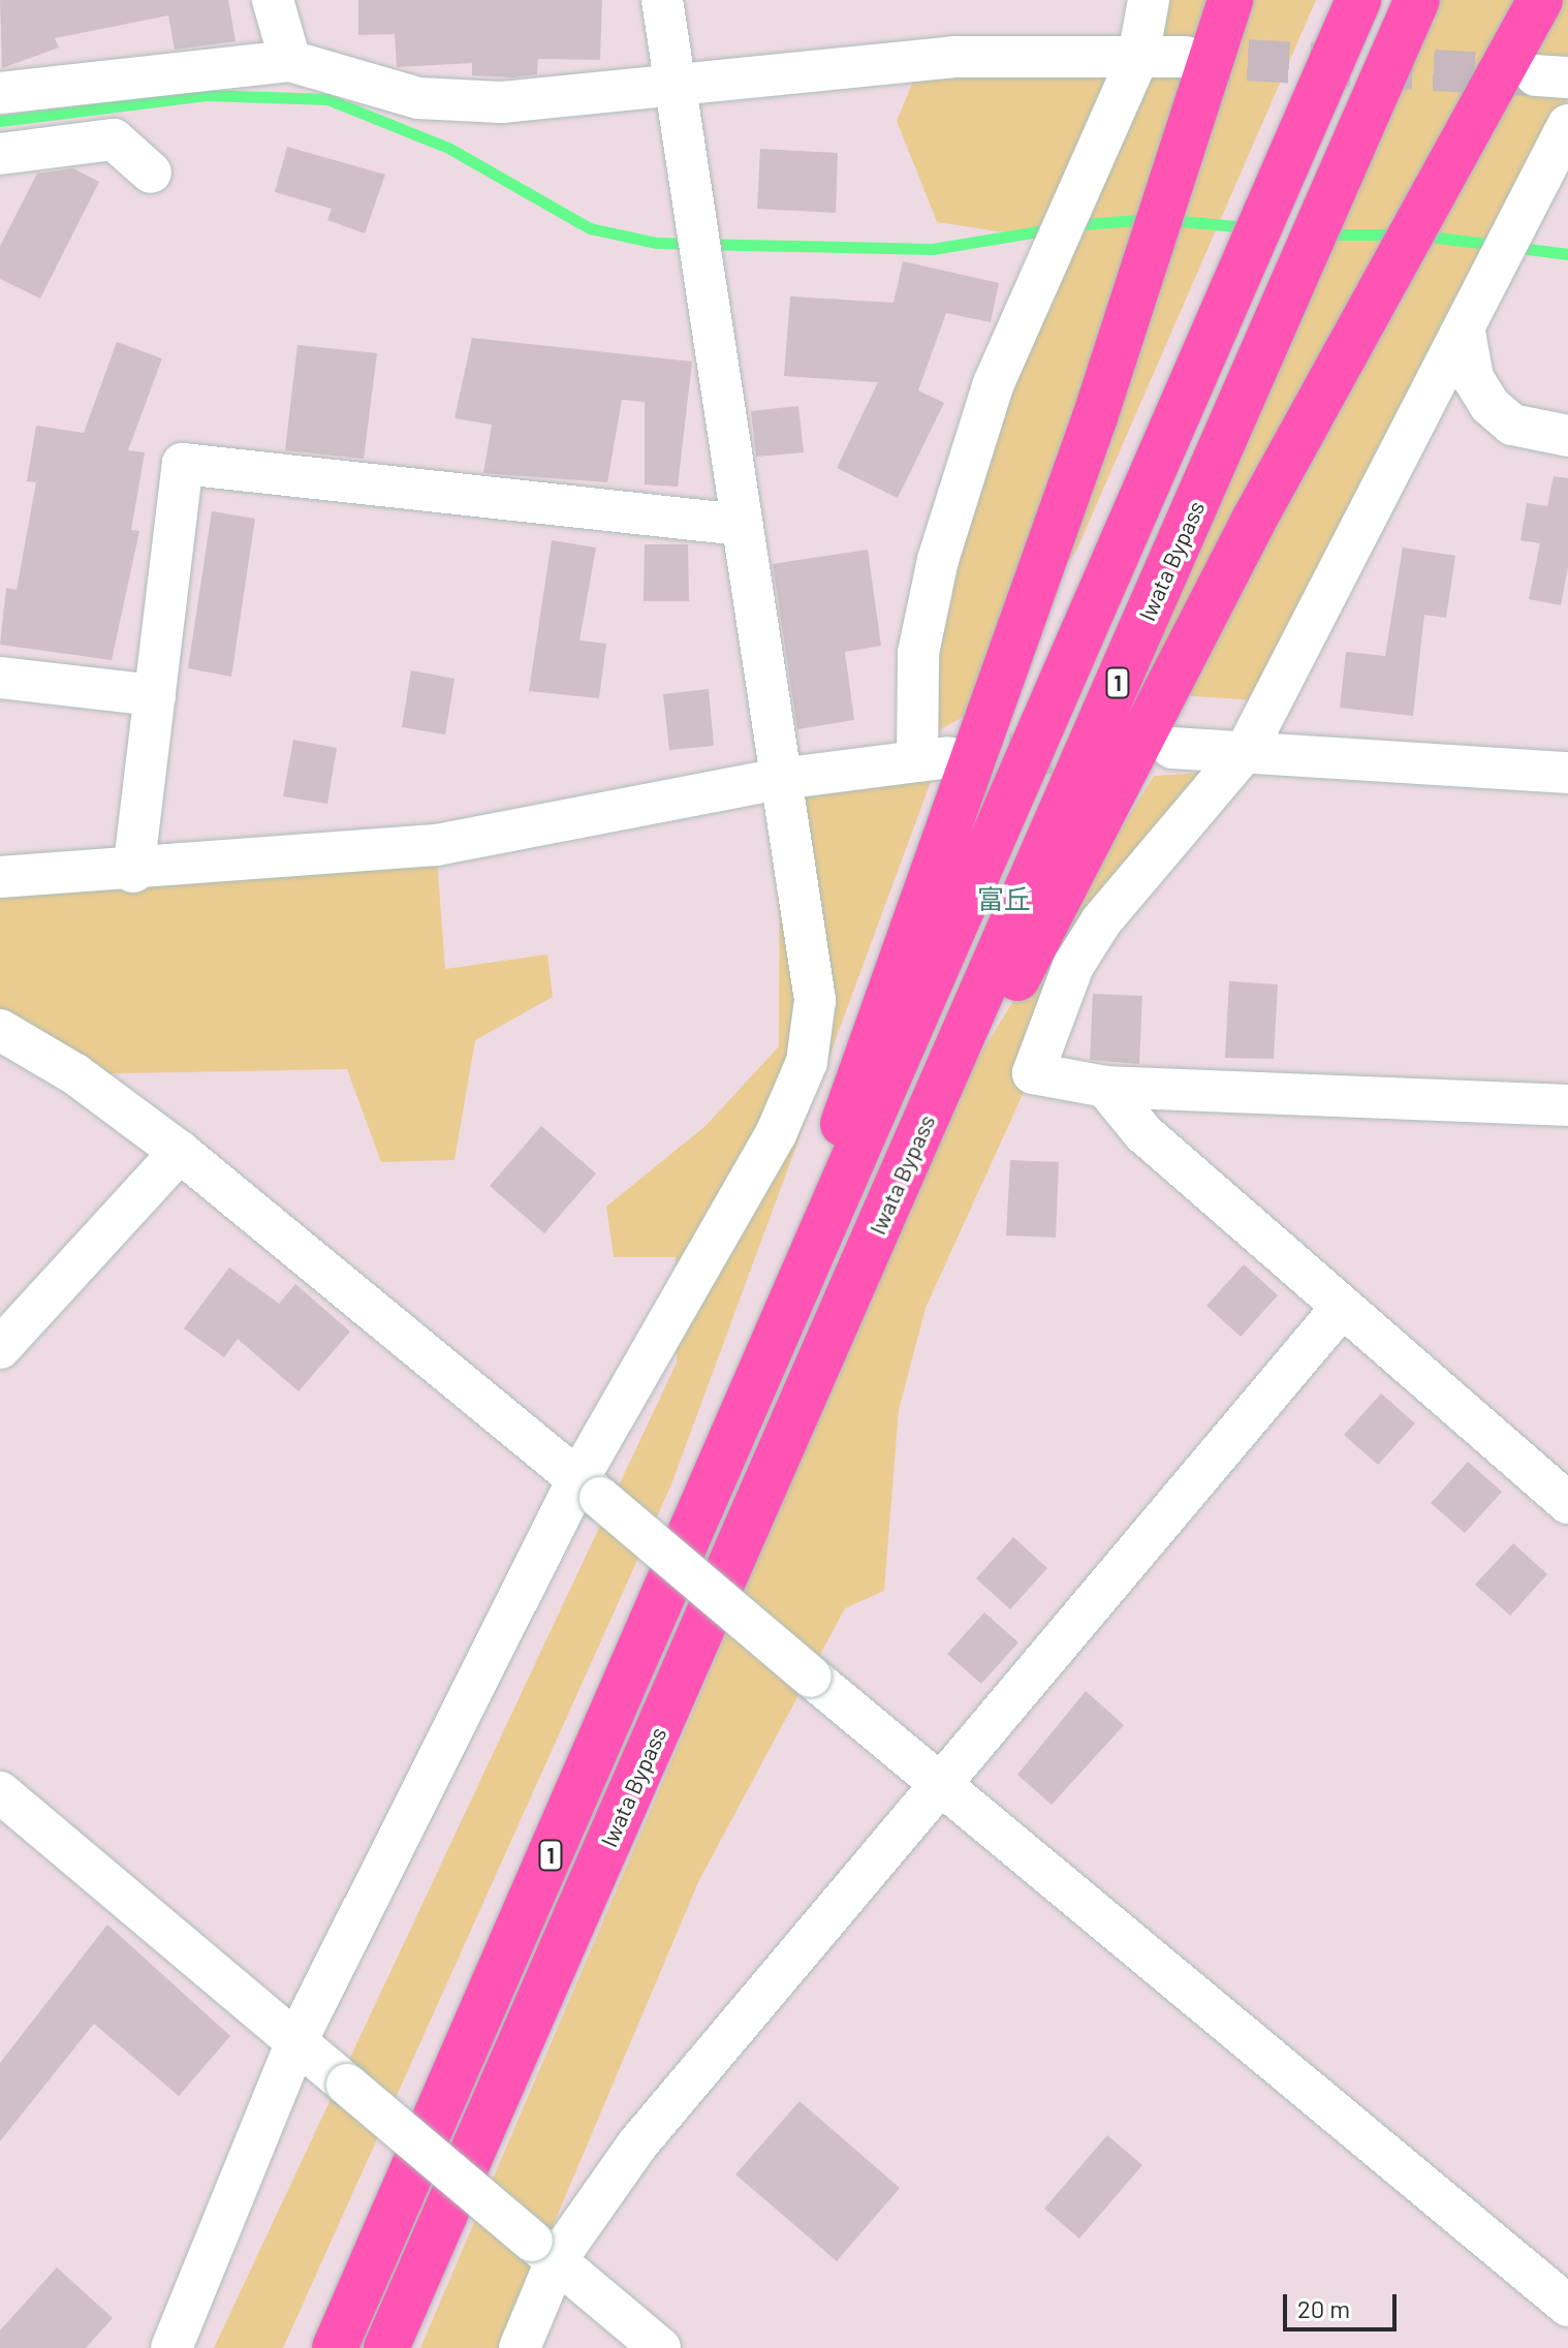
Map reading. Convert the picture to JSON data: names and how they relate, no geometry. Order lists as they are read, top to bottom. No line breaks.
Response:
{"streets":{"highway":["Iwata Bypass","1"]},"districts":["富丘"],"scale_bar":"20 m"}
